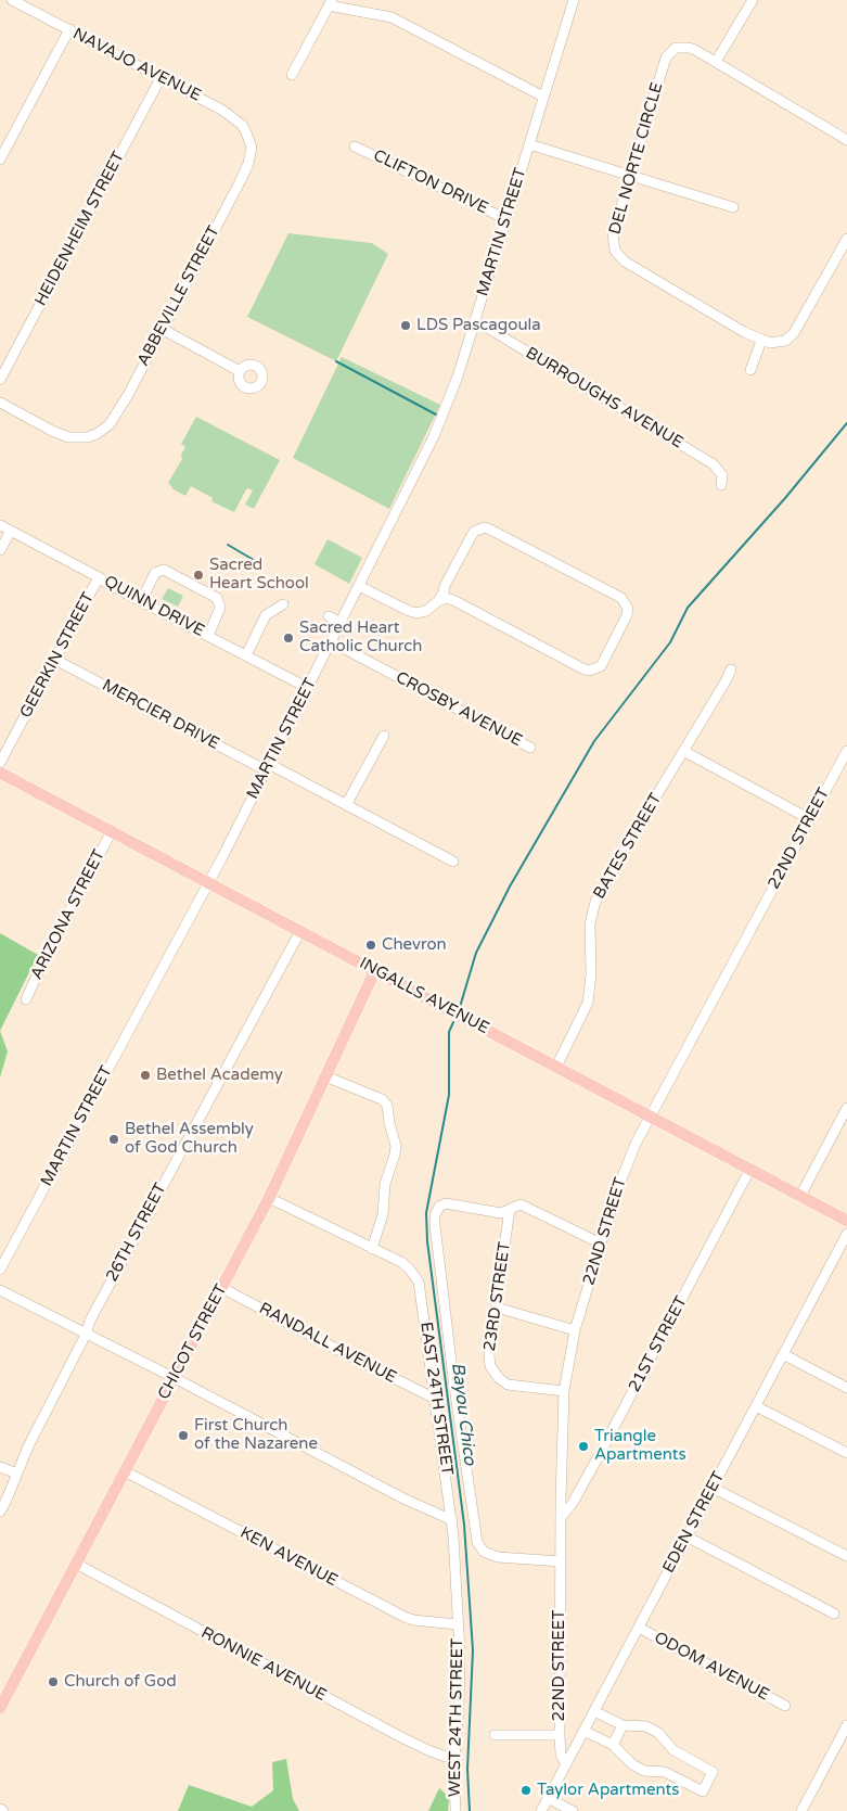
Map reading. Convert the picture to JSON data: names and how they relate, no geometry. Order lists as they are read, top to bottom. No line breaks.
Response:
{"streets":{"main road":["INGALLS AVENUE","CHICOT STREET"],"street":["NAVAJO AVENUE","DEL NORTE CIRCLE","CLIFTON DRIVE","HEIDENHEIM STREET","MARTIN STREET","ABBEVILLE STREET","BURROUGHS AVENUE","QUINN DRIVE","GEERKIN STREET","CROSBY AVENUE","MERCIER DRIVE","22ND STREET","BATES STREET","ARIZONA STREET","26TH STREET","23RD STREET","RANDALL AVENUE","21ST STREET","EAST 24TH STREET","EDEN STREET","KEN AVENUE","RONNIE AVENUE","ODOM AVENUE","WEST 24TH STREET"]},"crossings":[["NAVAJO AVENUE","HEIDENHEIM STREET"],["NAVAJO AVENUE","ABBEVILLE STREET"],["CLIFTON DRIVE","MARTIN STREET"],["MARTIN STREET","BURROUGHS AVENUE"],["MARTIN STREET","QUINN DRIVE"],["MARTIN STREET","CROSBY AVENUE"],["MARTIN STREET","MERCIER DRIVE"],["MARTIN STREET","INGALLS AVENUE"],["QUINN DRIVE","GEERKIN STREET"],["GEERKIN STREET","MERCIER DRIVE"],["22ND STREET","INGALLS AVENUE"],["22ND STREET","23RD STREET"],["22ND STREET","21ST STREET"],["22ND STREET","EDEN STREET"],["BATES STREET","INGALLS AVENUE"],["ARIZONA STREET","INGALLS AVENUE"],["INGALLS AVENUE","26TH STREET"],["INGALLS AVENUE","CHICOT STREET"],["INGALLS AVENUE","21ST STREET"],["CHICOT STREET","RANDALL AVENUE"],["CHICOT STREET","EAST 24TH STREET"],["CHICOT STREET","KEN AVENUE"],["CHICOT STREET","RONNIE AVENUE"],["RANDALL AVENUE","EAST 24TH STREET"],["EAST 24TH STREET","WEST 24TH STREET"],["EDEN STREET","ODOM AVENUE"],["KEN AVENUE","WEST 24TH STREET"],["RONNIE AVENUE","WEST 24TH STREET"]],"water":["Bayou Chico"],"places":["LDS Pascagoula","Sacred Heart School","Sacred Heart Catholic Church","Chevron","Bethel Academy","Bethel Assembly of God Church","First Church of the Nazarene","Triangle Apartments","Church of God","Taylor Apartments"]}
